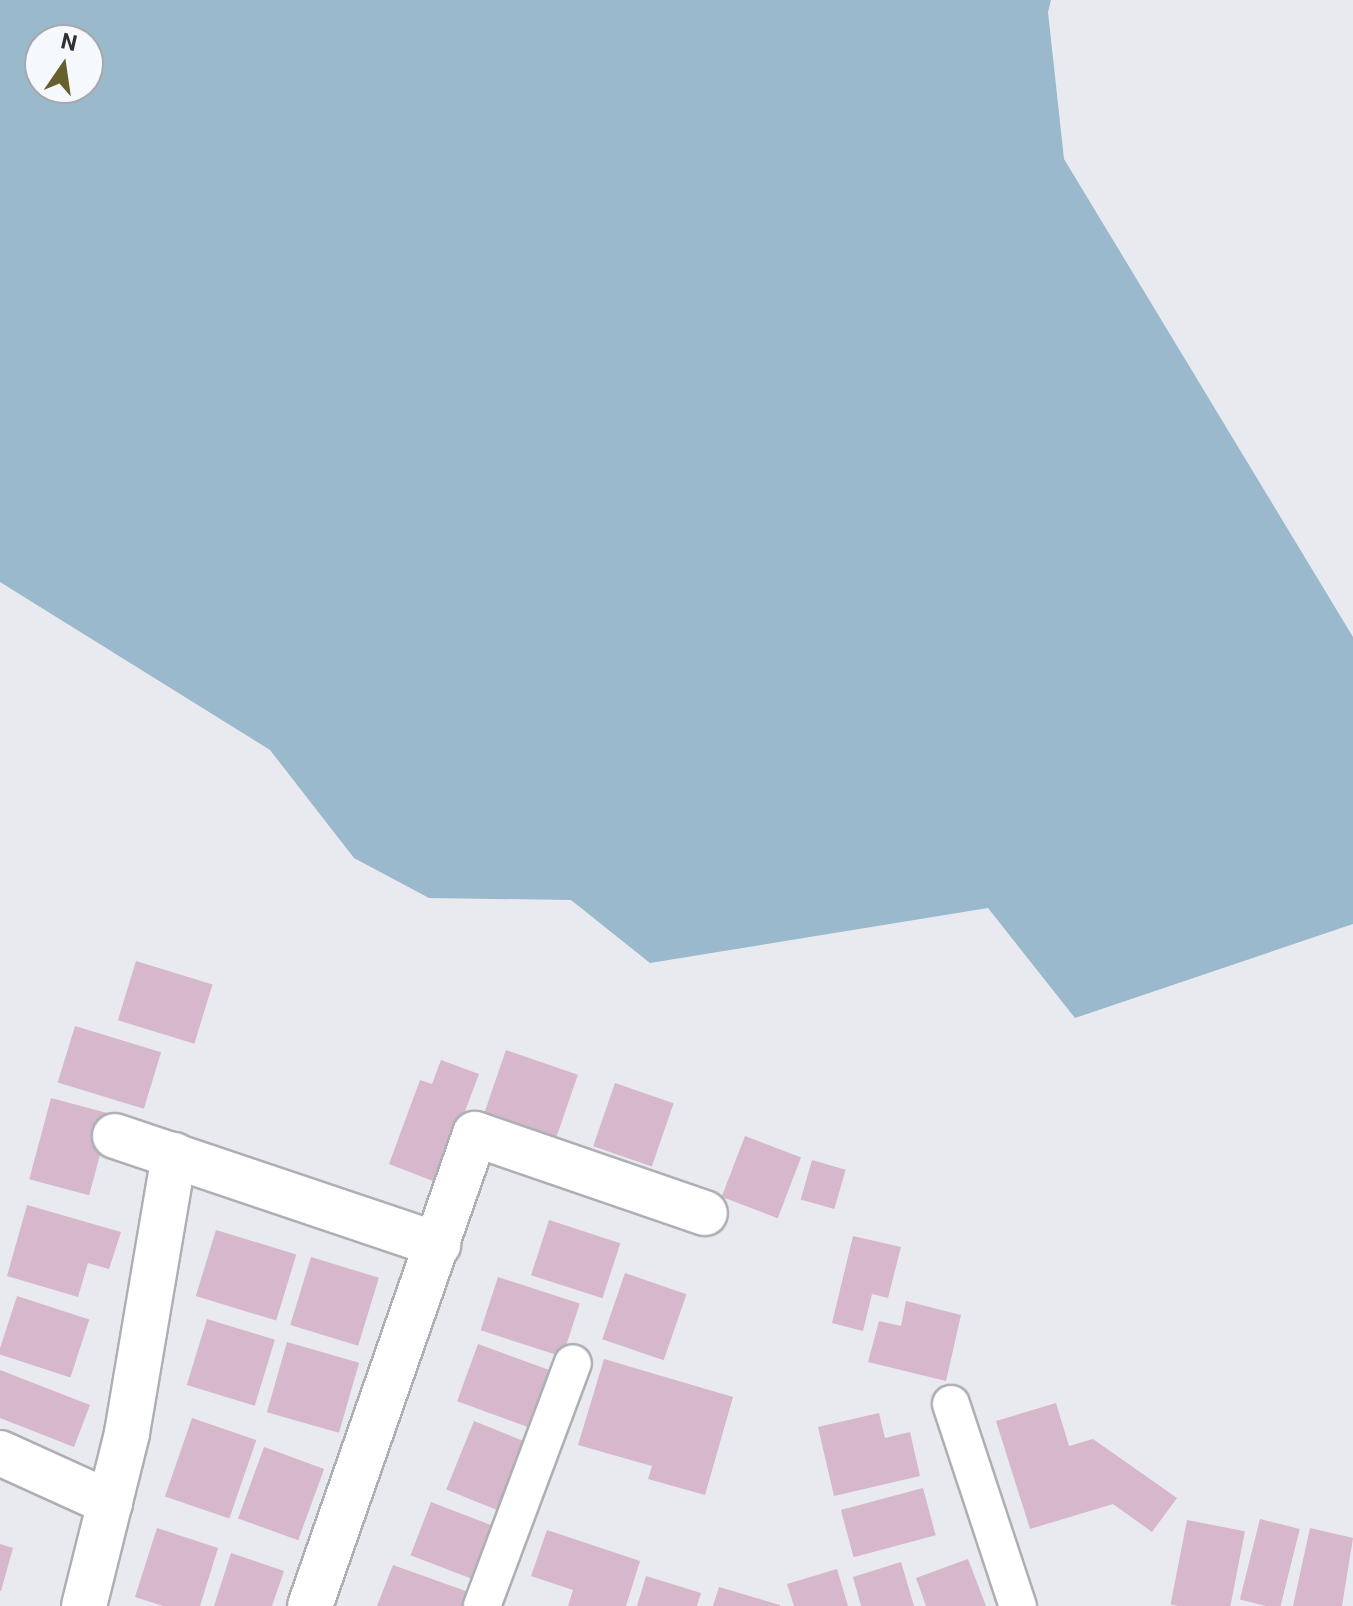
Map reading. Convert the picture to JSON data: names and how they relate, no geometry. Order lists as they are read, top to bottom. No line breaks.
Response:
{"north":"top"}
